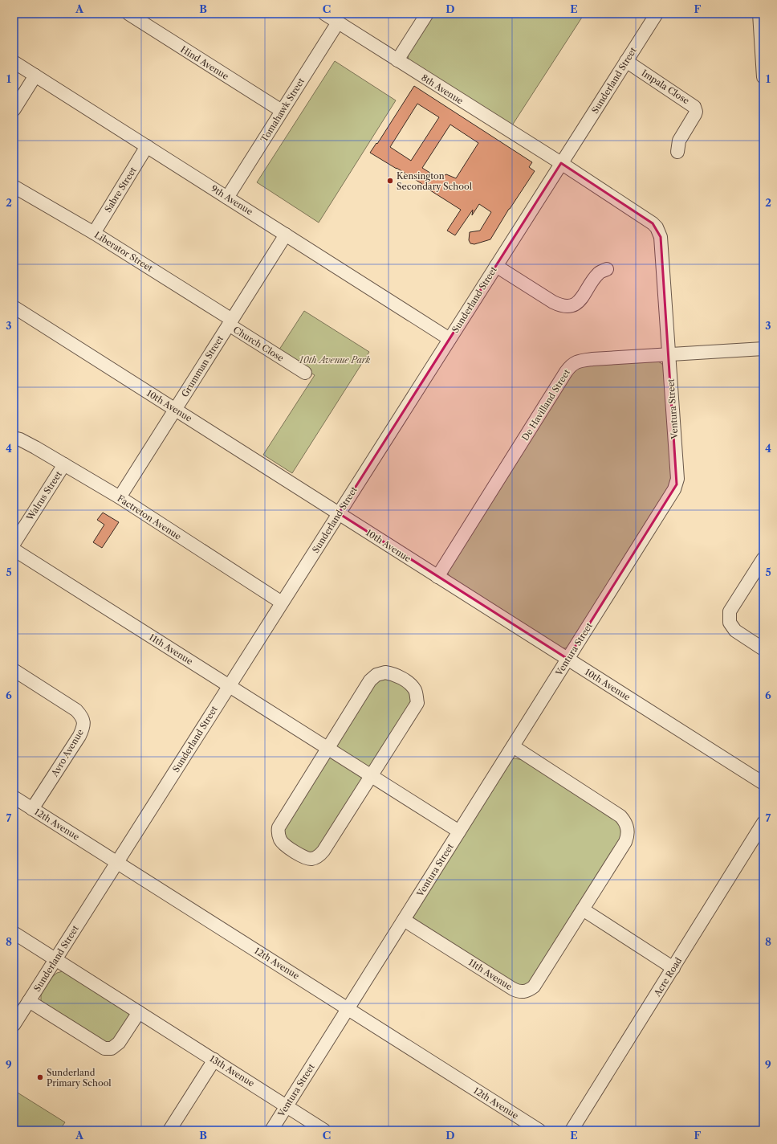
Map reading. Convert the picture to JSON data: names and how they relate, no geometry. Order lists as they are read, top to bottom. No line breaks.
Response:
{"streets":{"street":["Hind Avenue","Sunderland Street","Impala Close","8th Avenue","Tomahawk Street","Sabre Street","9th Avenue","Liberator Street","Church Close","Grumman Street","De Havilland Street","10th Avenue","Ventura Street","Walrus Street","Factreton Avenue","11th Avenue","Avro Avenue","12th Avenue","Acre Road","13th Avenue"]},"crossings":[["Hind Avenue","Tomahawk Street"],["Sunderland Street","Impala Close"],["Sunderland Street","8th Avenue"],["Sunderland Street","9th Avenue"],["Sunderland Street","10th Avenue"],["Sunderland Street","Ventura Street"],["Sunderland Street","Factreton Avenue"],["Sunderland Street","11th Avenue"],["Sunderland Street","12th Avenue"],["Sunderland Street","13th Avenue"],["8th Avenue","Tomahawk Street"],["8th Avenue","Ventura Street"],["Tomahawk Street","9th Avenue"],["Sabre Street","9th Avenue"],["Sabre Street","Liberator Street"],["9th Avenue","Grumman Street"],["Liberator Street","Church Close"],["Liberator Street","Grumman Street"],["Church Close","Grumman Street"],["Grumman Street","10th Avenue"],["Grumman Street","Factreton Avenue"],["De Havilland Street","10th Avenue"],["De Havilland Street","Ventura Street"],["10th Avenue","Ventura Street"],["Ventura Street","11th Avenue"],["Ventura Street","12th Avenue"],["Ventura Street","13th Avenue"],["Walrus Street","Factreton Avenue"],["Avro Avenue","12th Avenue"]],"parks":["10th Avenue Park"],"places":["Kensington Secondary School","Sunderland Primary School"],"grid":{"columns":["A","B","C","D","E","F"],"rows":["1","2","3","4","5","6","7","8","9"]}}
